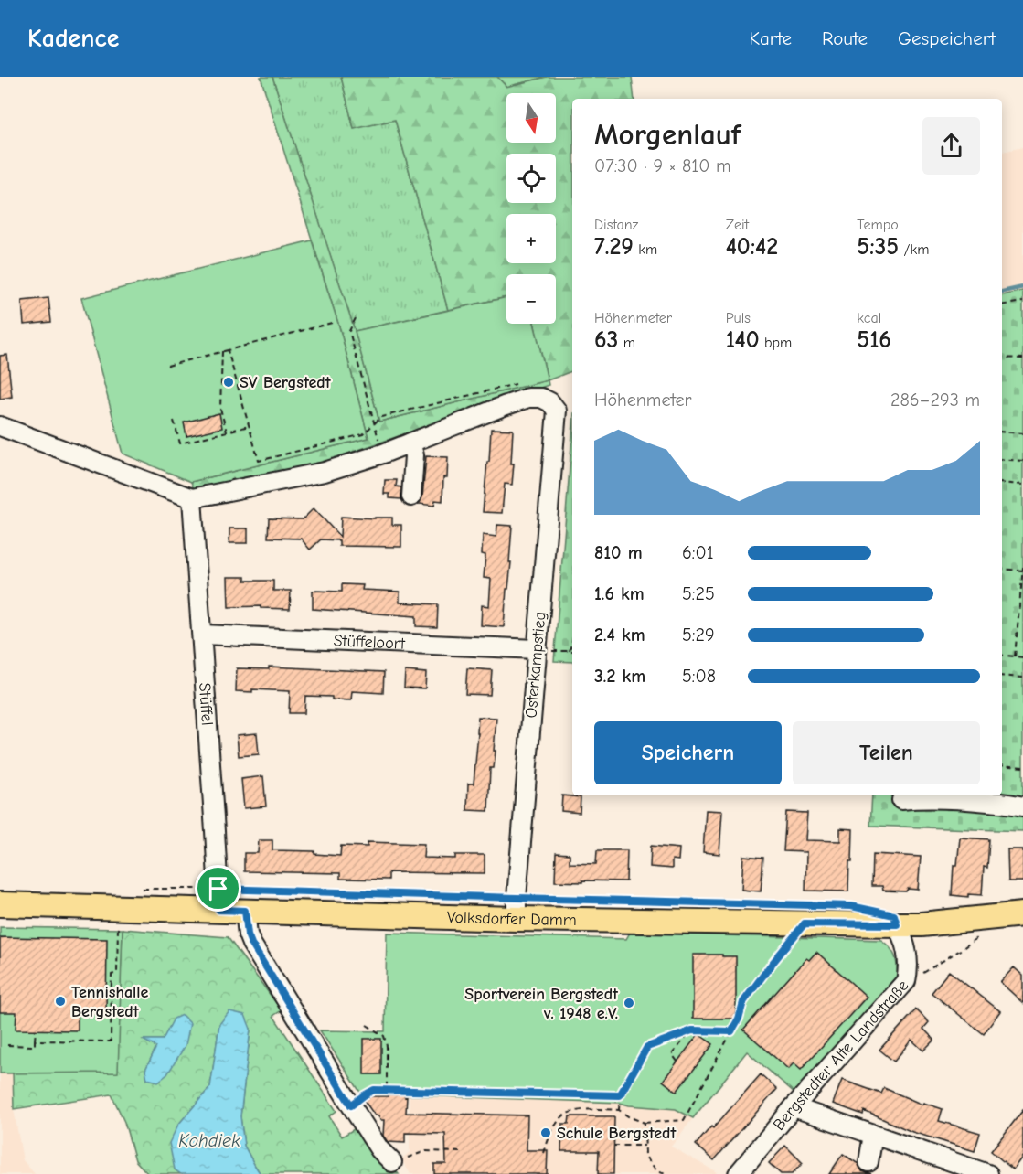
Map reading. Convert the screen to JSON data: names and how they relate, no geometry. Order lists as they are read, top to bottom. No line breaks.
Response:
{"streets":{"main road":["Volksdorfer Damm"],"street":["Stüffeloort","Osterkampstieg","Stüffel","Bergstedter Alte Landstraße"]},"crossings":[["Stüffeloort","Osterkampstieg"],["Stüffeloort","Stüffel"],["Osterkampstieg","Volksdorfer Damm"],["Stüffel","Volksdorfer Damm"],["Volksdorfer Damm","Bergstedter Alte Landstraße"]],"water":["Kohdiek"],"places":["SV Bergstedt","Tennishalle Bergstedt","Sportverein Bergstedt v. 1948 e.V.","Schule Bergstedt"],"north":"bottom","page":{"header":"Kadence","nav":["Karte","Route","Gespeichert"],"map_buttons":["+","−"],"heading":["Morgenlauf","07:30 · 9 × 810 m"],"stats":[["Distanz","7.29 km"],["Zeit","40:42"],["Tempo","5:35 /km"],["Höhenmeter","63 m"],["Puls","140 bpm"],["kcal","516"]],"chart":["Höhenmeter","286–293 m"],"list":[{"name":"810 m","note":"6:01"},{"name":"1.6 km","note":"5:25"},{"name":"2.4 km","note":"5:29"},{"name":"3.2 km","note":"5:08"}],"buttons":["Speichern","Teilen"]}}
